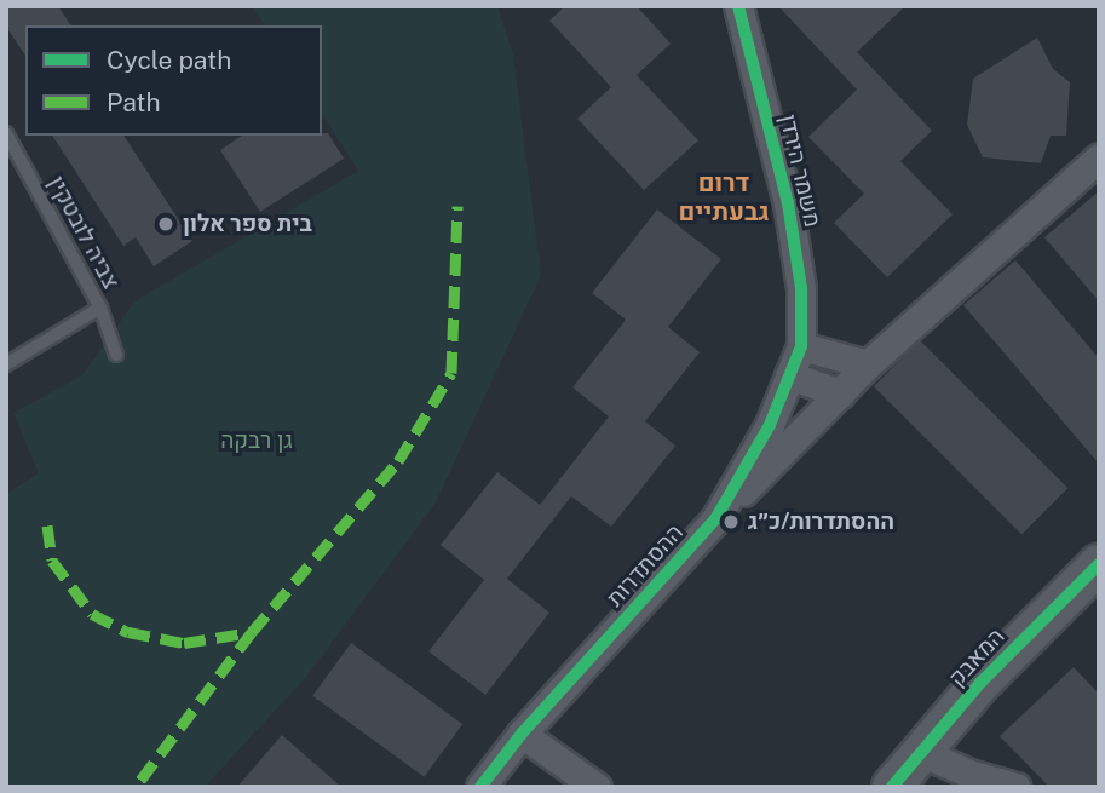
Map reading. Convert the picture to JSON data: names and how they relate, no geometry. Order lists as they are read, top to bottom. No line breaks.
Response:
{"streets":{"street":["משמר הירדן","ההסתדרות","המאבק"],"lane":["צביה לובטקין"]},"crossings":[["משמר הירדן","ההסתדרות"]],"districts":["דרום גבעתיים"],"parks":["גן רבקה"],"places":["בית ספר אלון","ההסתדרות/כ״ג"],"legend":["Cycle path","Path"]}
